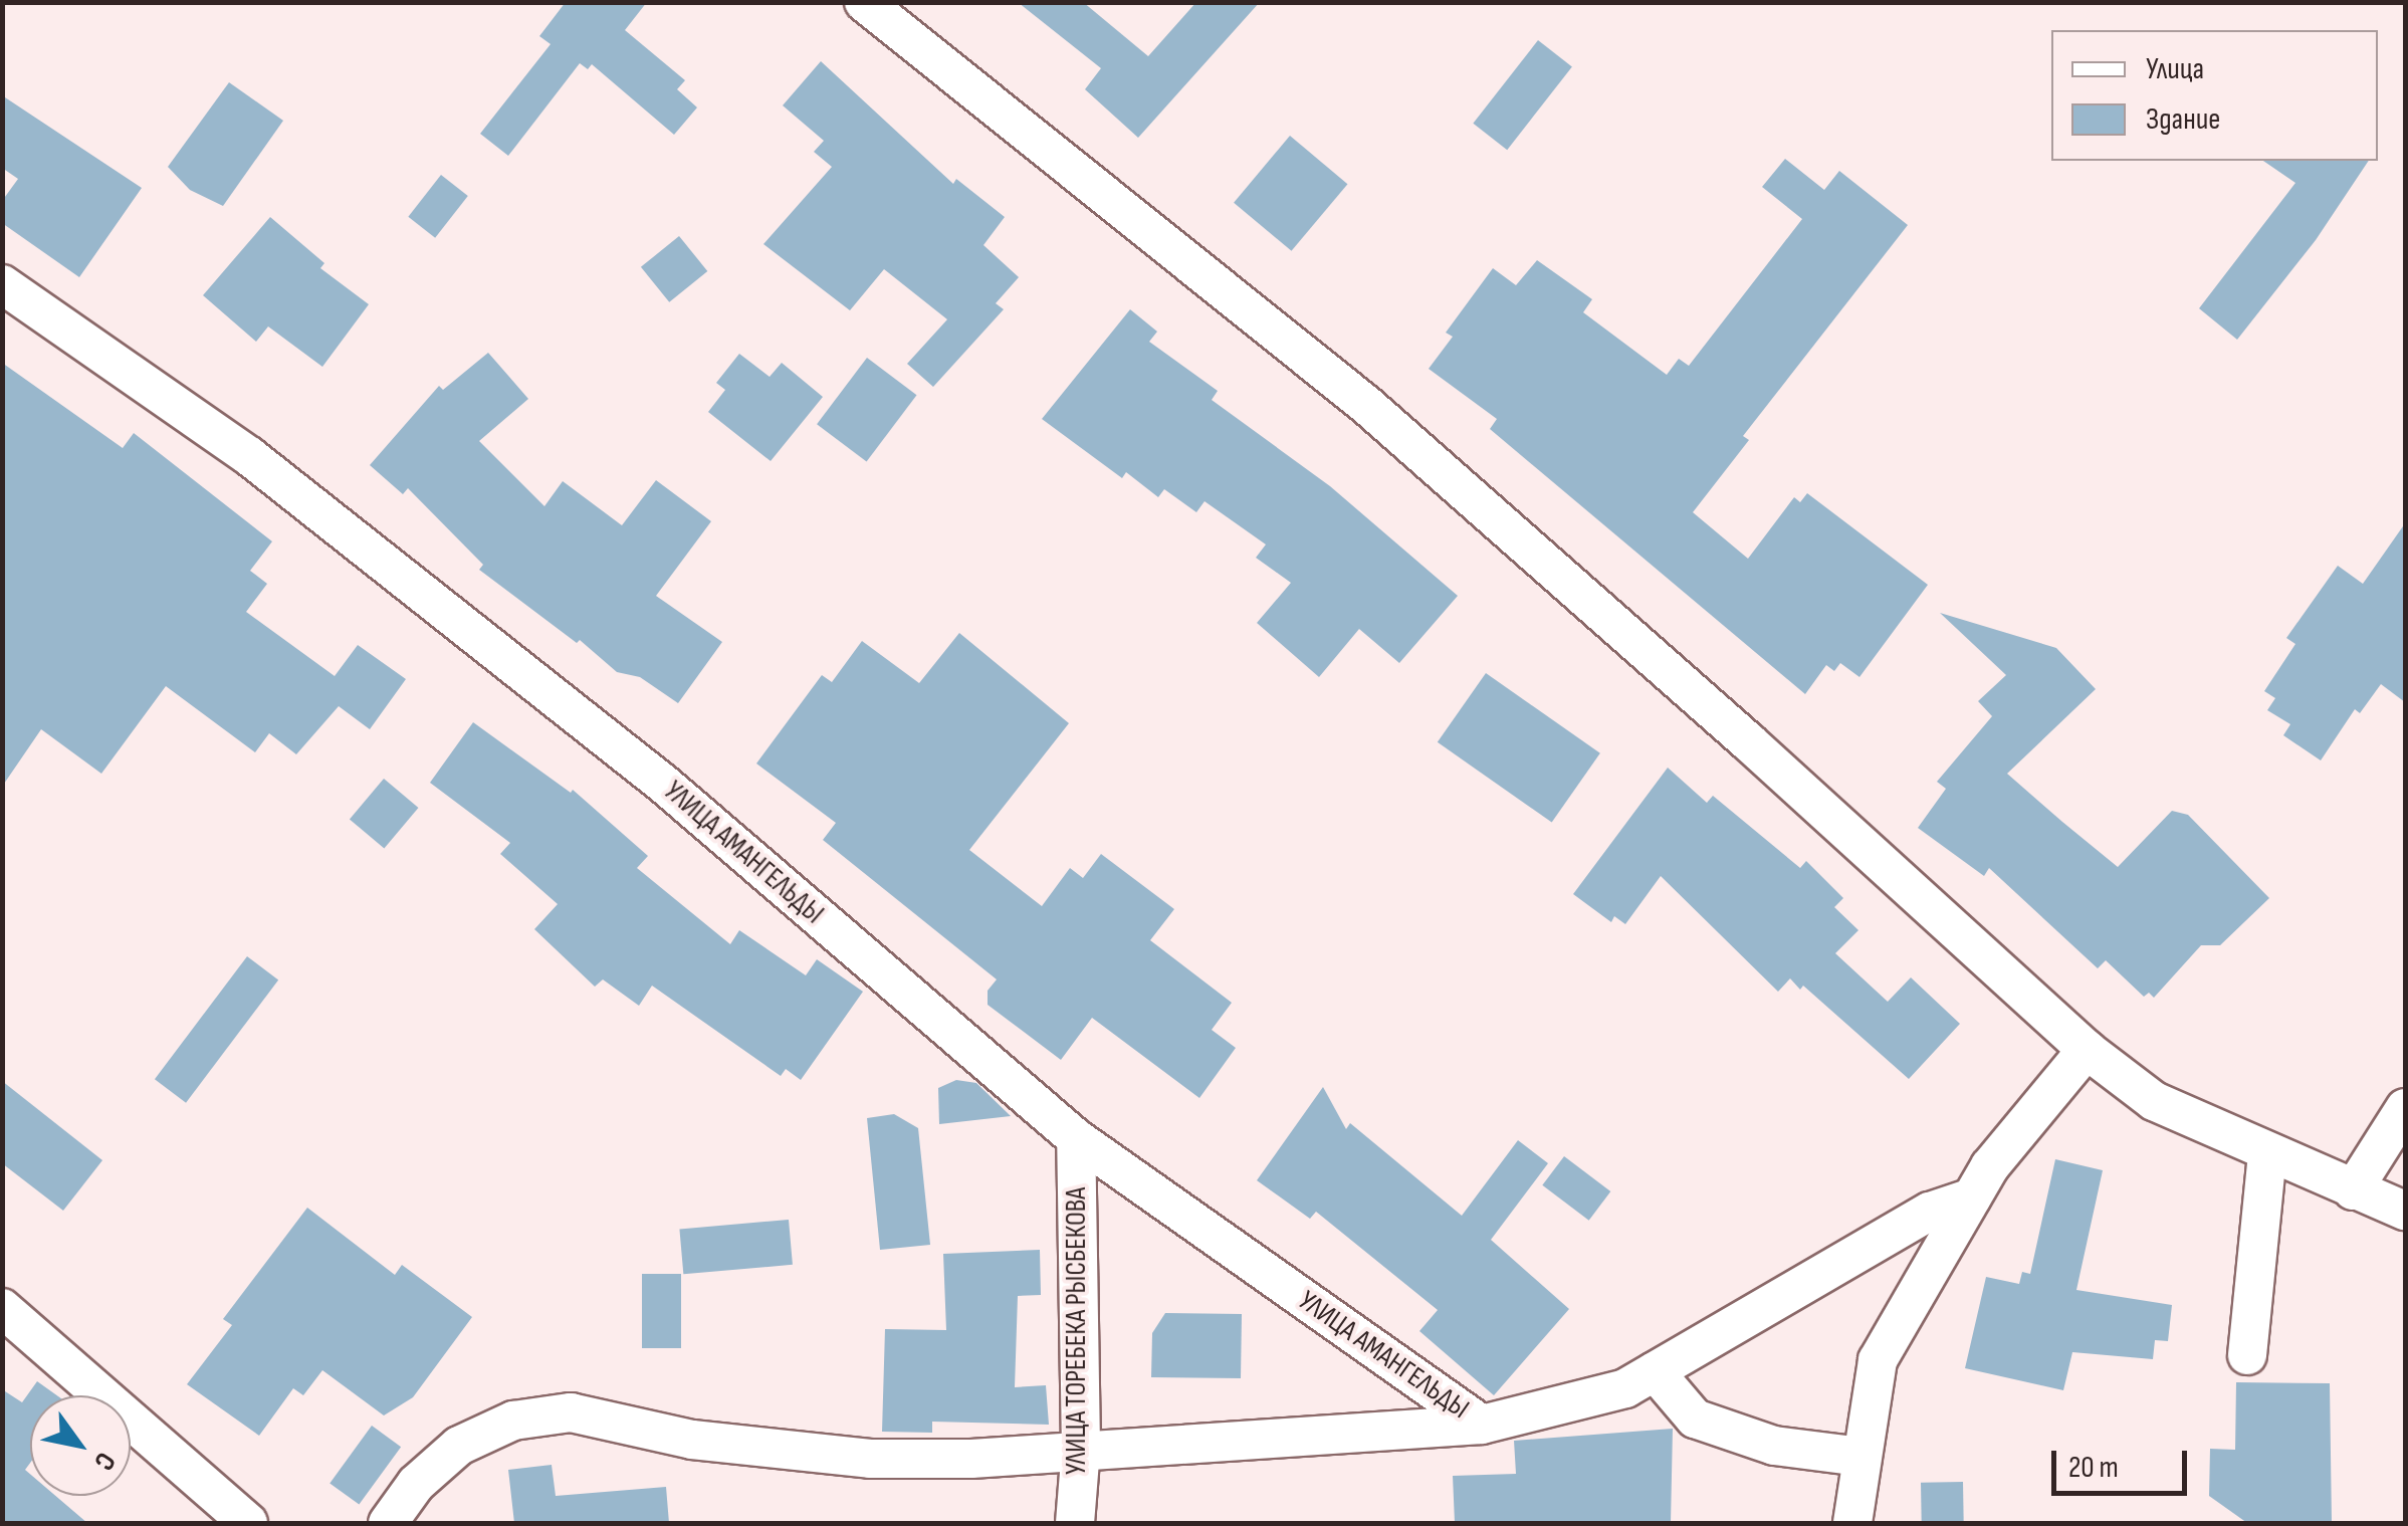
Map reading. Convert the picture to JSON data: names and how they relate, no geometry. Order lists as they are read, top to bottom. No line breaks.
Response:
{"streets":{"street":["УЛИЦА АМАНГЕЛЬДЫ","УЛИЦА ТОРЕБЕКА РЫСБЕКОВА"]},"crossings":[["УЛИЦА АМАНГЕЛЬДЫ","УЛИЦА ТОРЕБЕКА РЫСБЕКОВА"]],"legend":["Улица","Здание"],"scale_bar":"20 m","north":"bottom right"}
